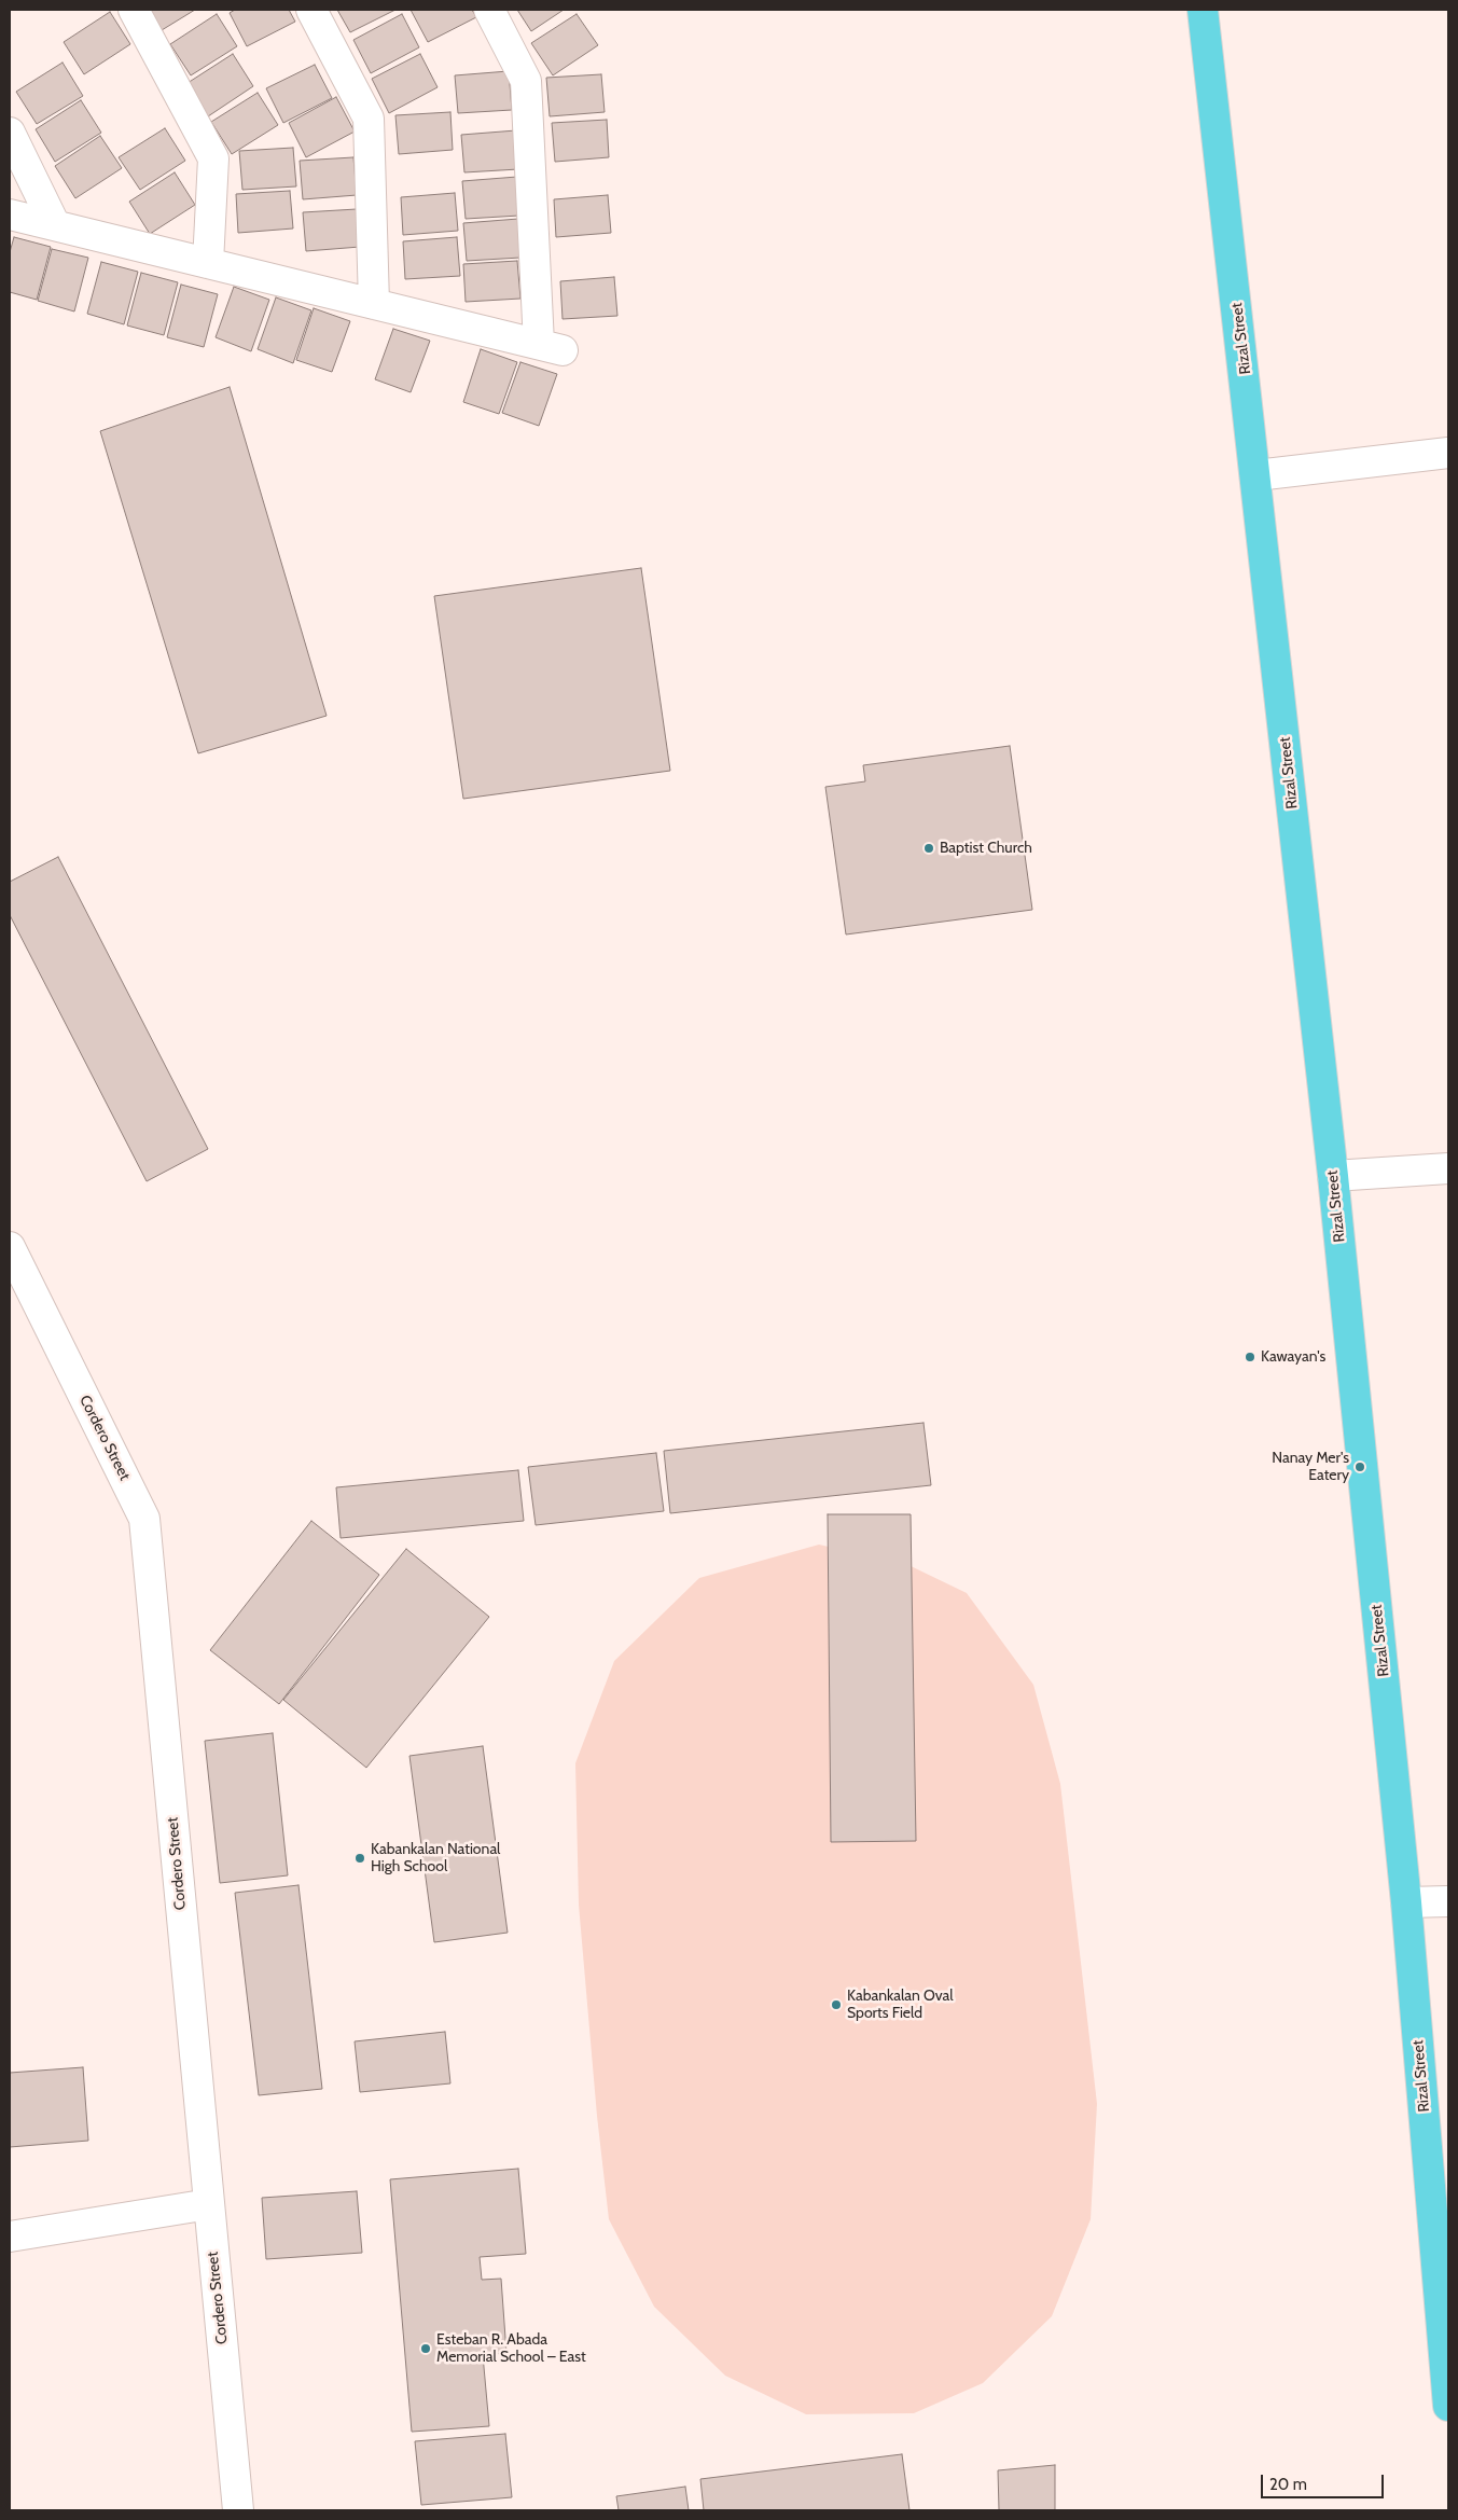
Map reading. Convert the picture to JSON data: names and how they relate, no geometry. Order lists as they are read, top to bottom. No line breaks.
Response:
{"streets":{"main road":["Rizal Street"],"street":["Cordero Street"]},"places":["Baptist Church","Kawayan's","Nanay Mer's Eatery","Kabankalan National High School","Kabankalan Oval Sports Field","Esteban R. Abada Memorial School – East"],"scale_bar":"20 m"}
